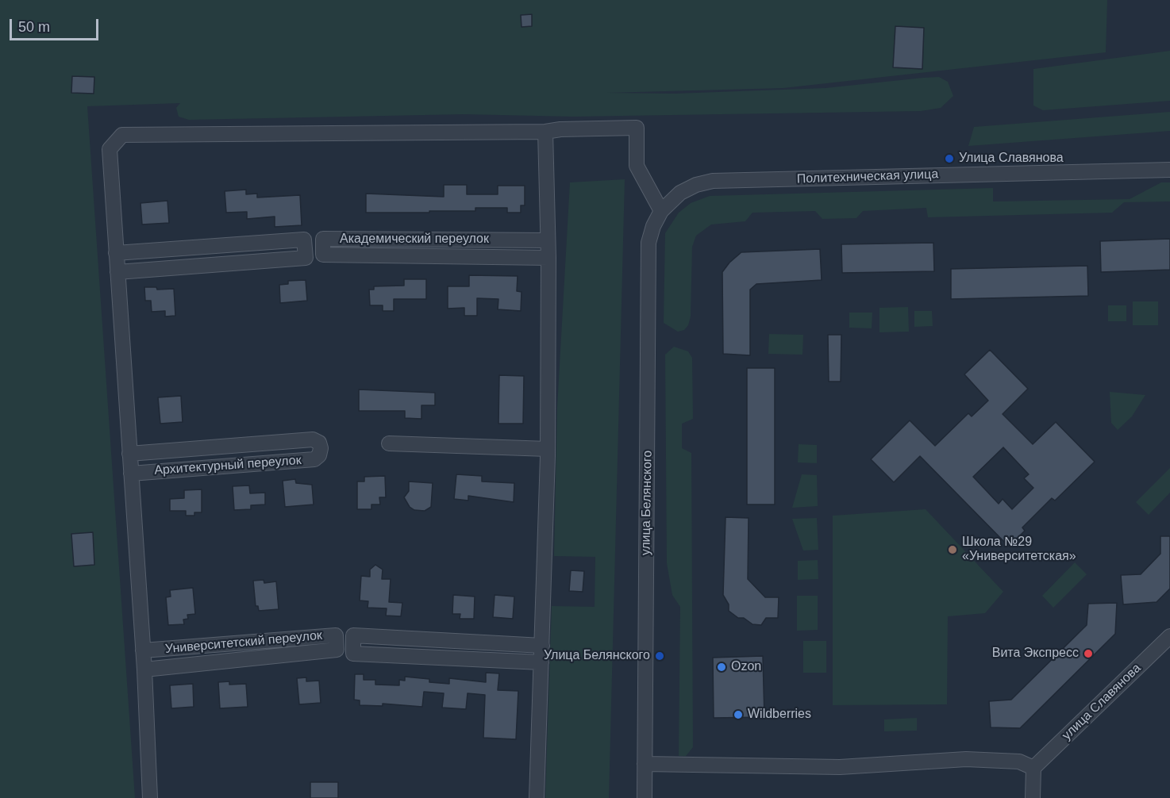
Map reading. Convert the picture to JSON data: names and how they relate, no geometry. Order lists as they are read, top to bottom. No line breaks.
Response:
{"streets":{"street":["Политехническая улица","Академический переулок","Архитектурный переулок","улица Белянского","Университетский переулок","улица Славянова"]},"crossings":[["Политехническая улица","улица Белянского"]],"places":["Улица Славянова","Школа №29 «Университетская»","Вита Экспресс","Улица Белянского","Ozon","Wildberries"],"scale_bar":"50 m"}
